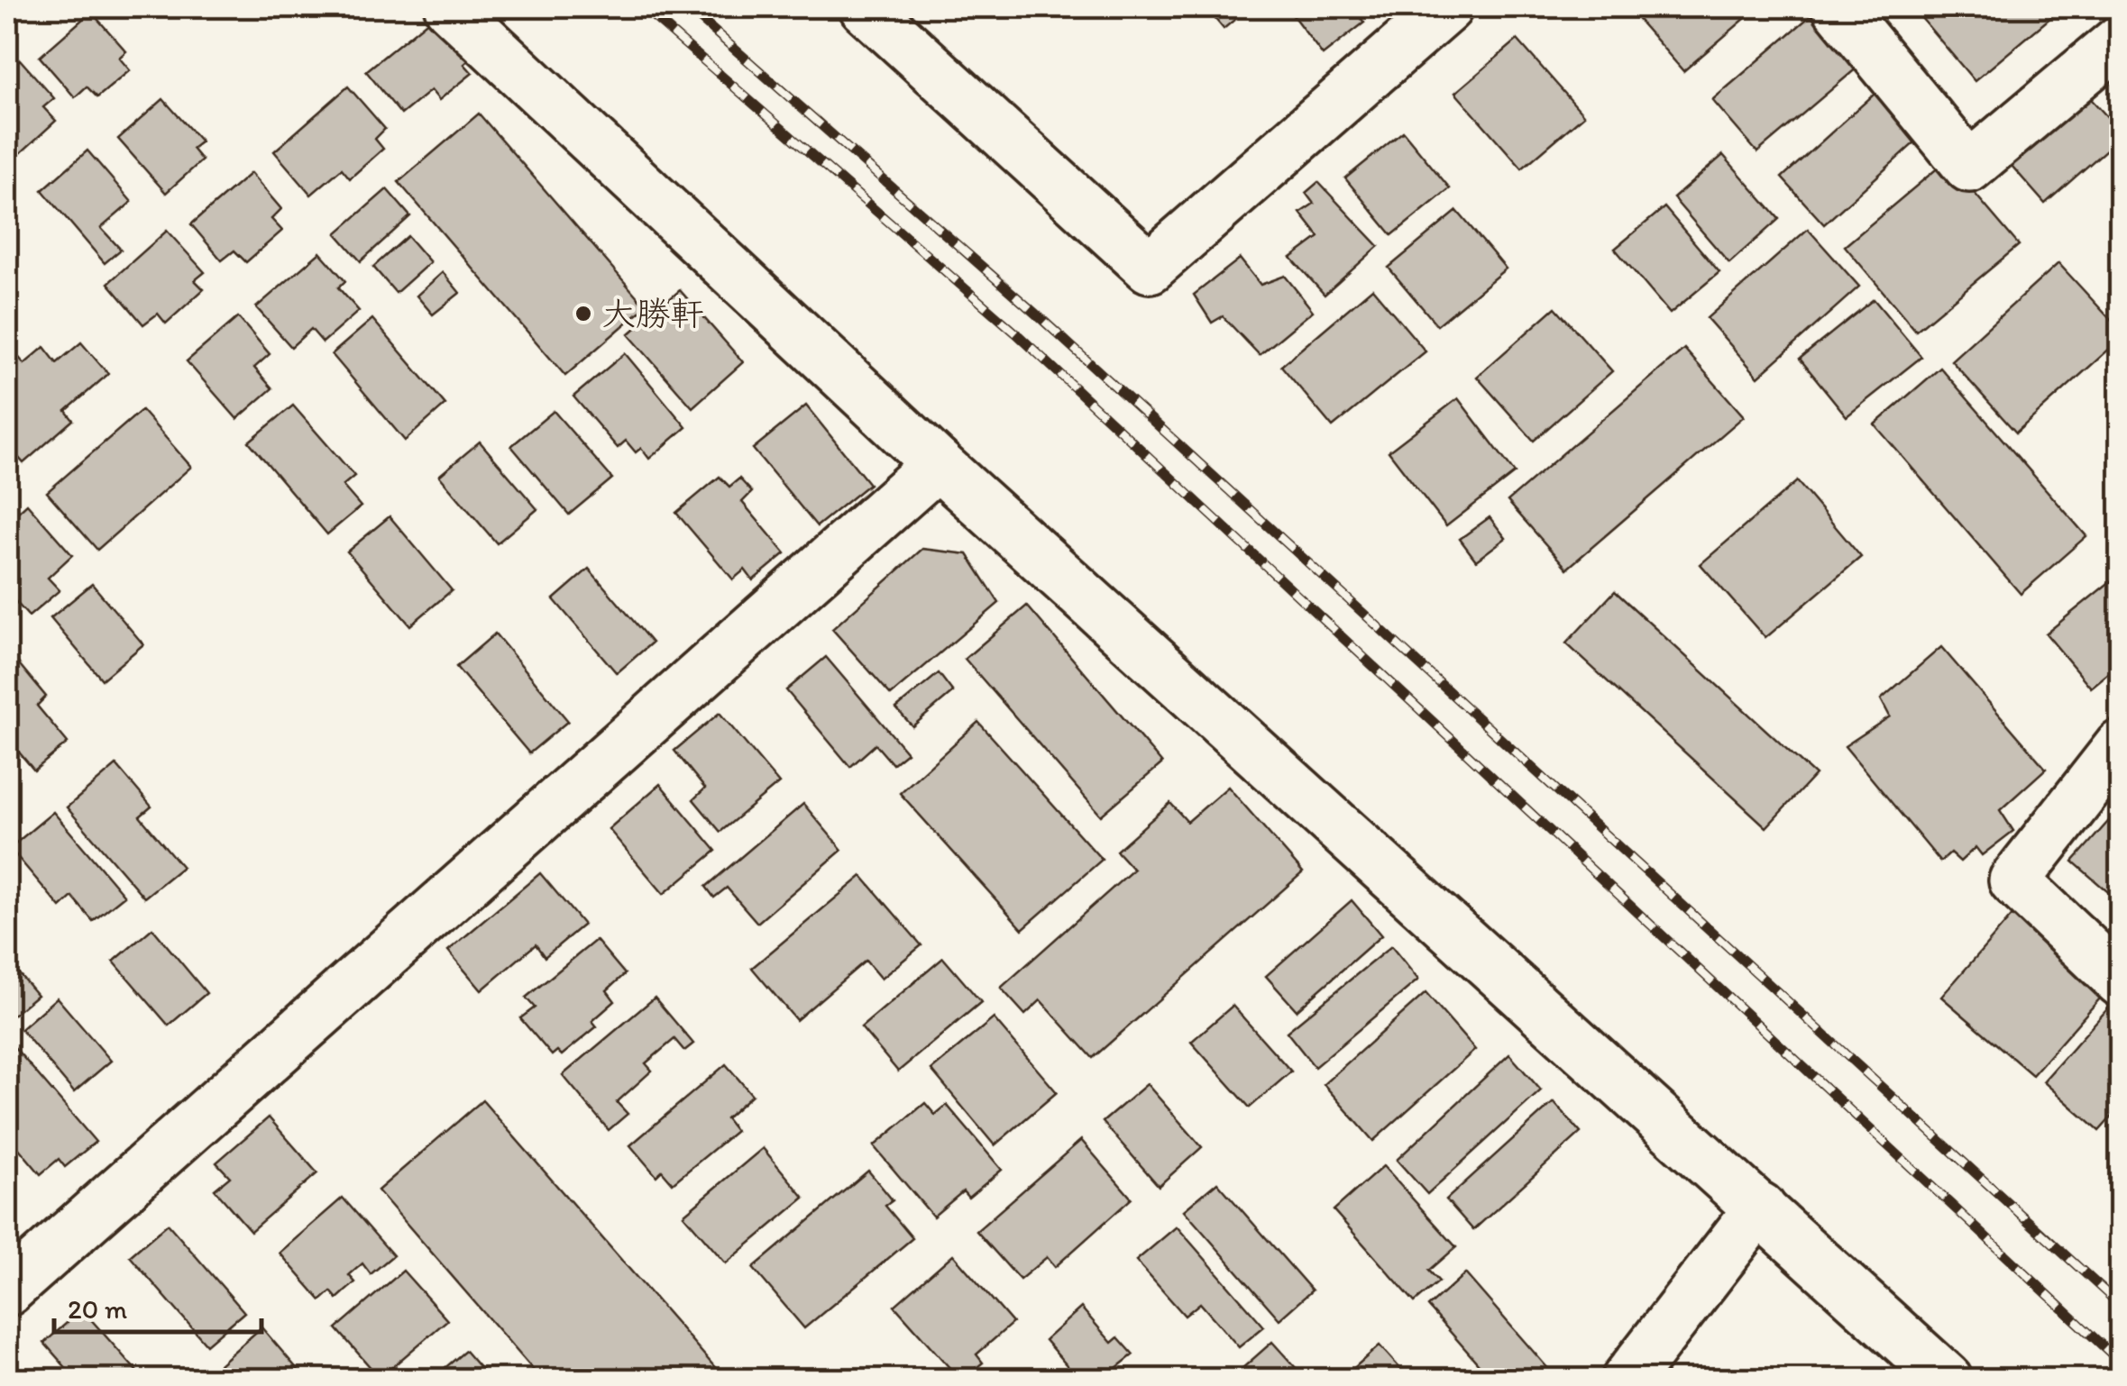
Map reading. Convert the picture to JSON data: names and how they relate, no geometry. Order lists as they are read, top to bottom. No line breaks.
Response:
{"places":["大勝軒"],"scale_bar":"20 m"}
